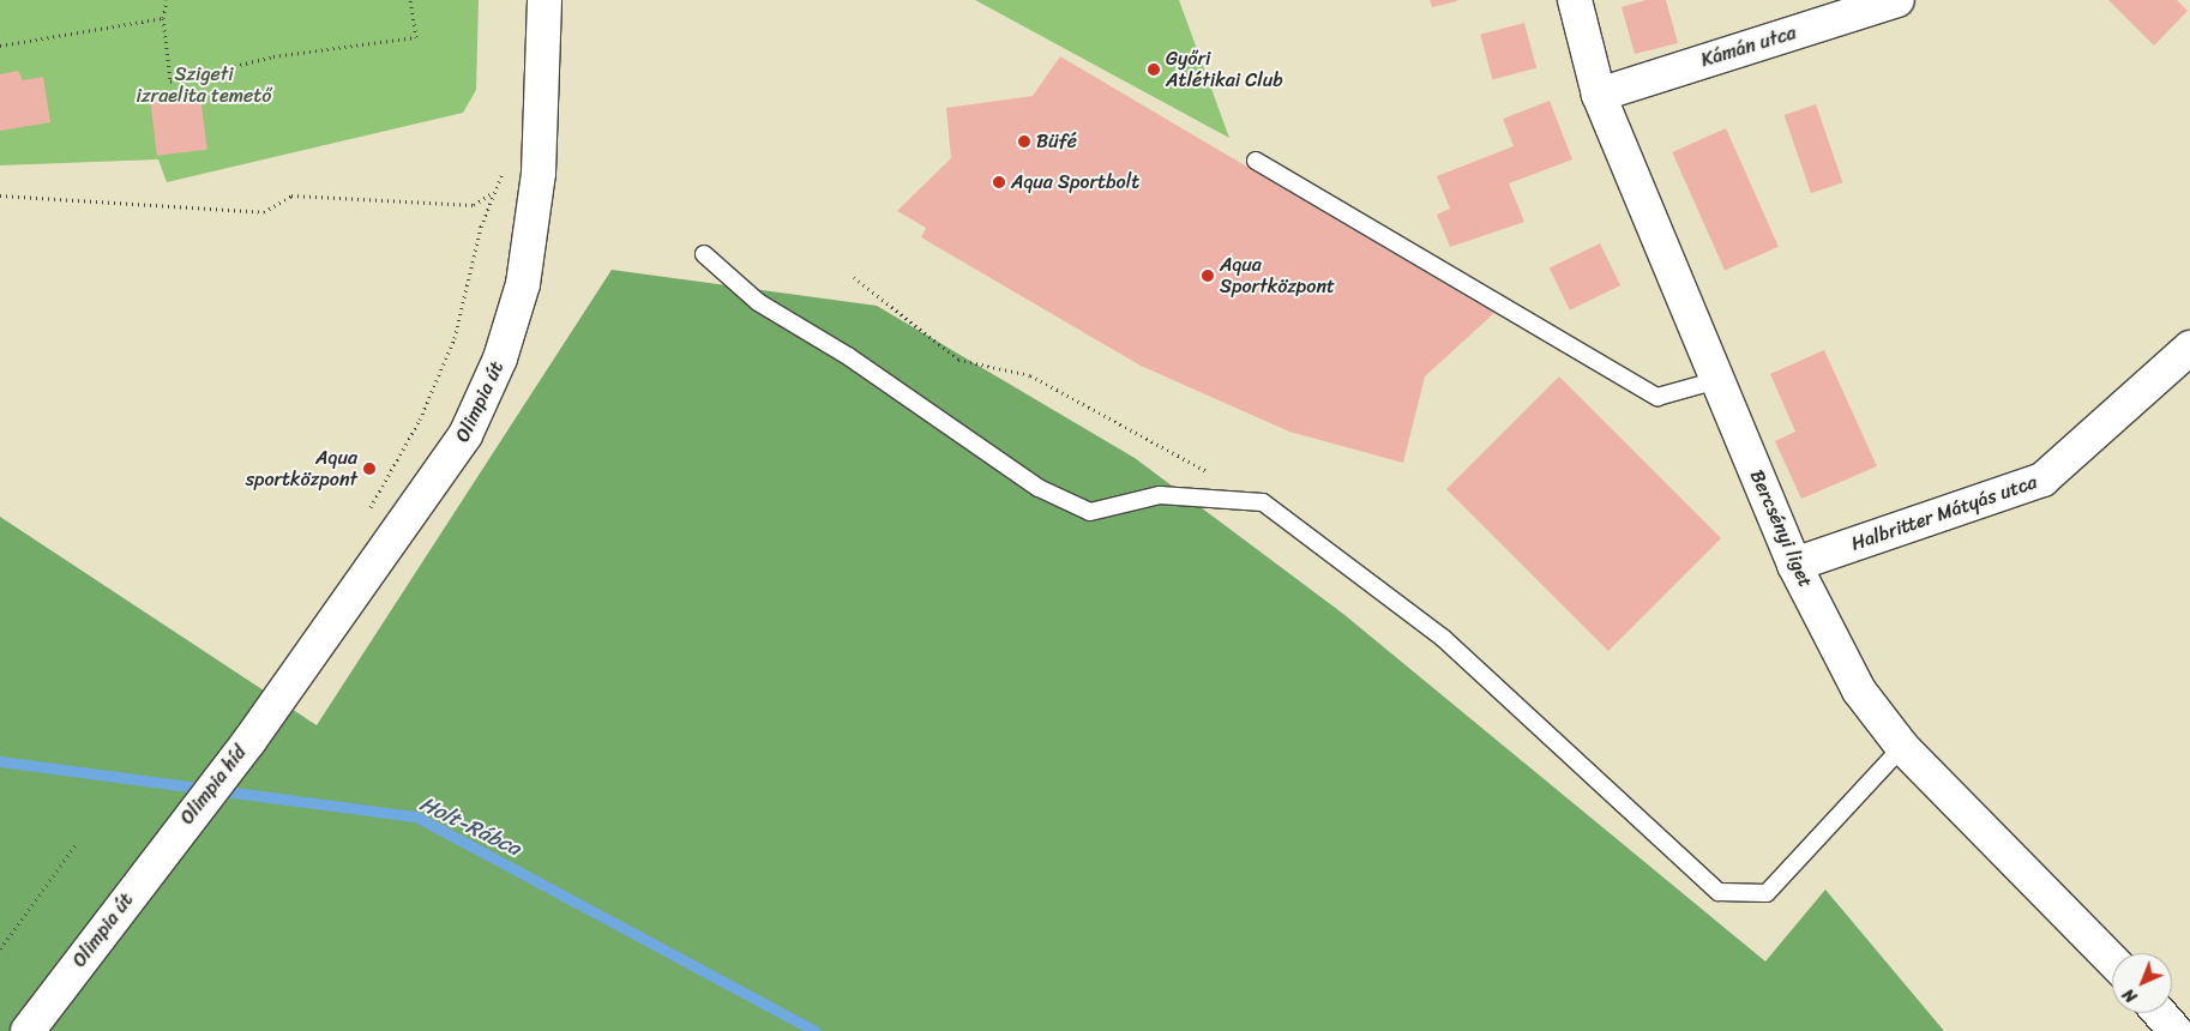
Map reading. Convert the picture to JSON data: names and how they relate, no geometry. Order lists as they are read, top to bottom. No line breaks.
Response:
{"streets":{"street":["Kámán utca","Olimpia út","Halbritter Mátyás utca","Bercsényi liget","Olimpia híd"]},"crossings":[["Kámán utca","Bercsényi liget"],["Olimpia út","Olimpia híd"],["Halbritter Mátyás utca","Bercsényi liget"]],"water":["Holt-Rábca"],"parks":["Szigeti izraelita temető"],"places":["Győri Atlétikai Club","Büfé","Aqua Sportbolt","Aqua Sportközpont","Aqua sportközpont"],"north":"bottom left"}
